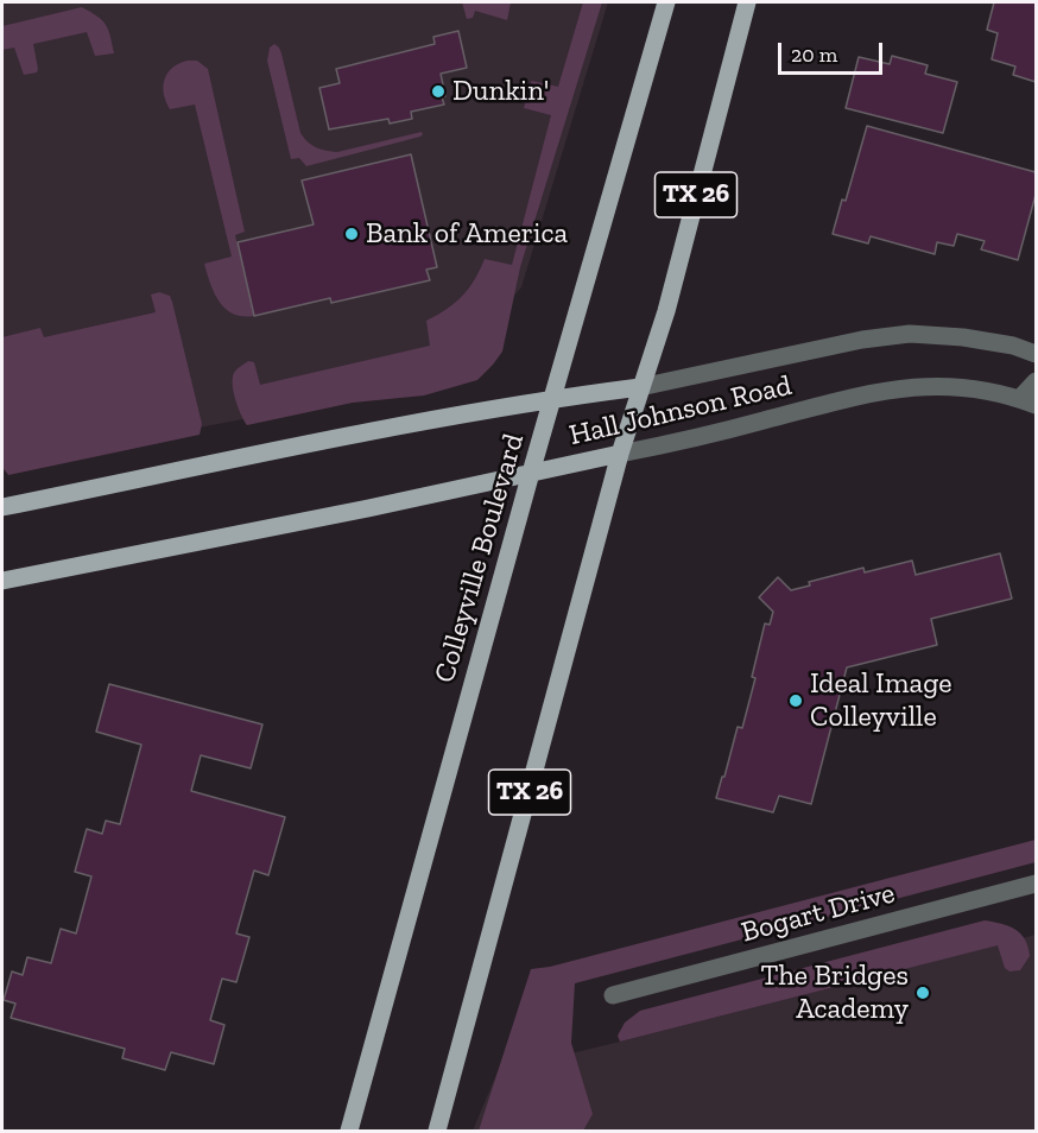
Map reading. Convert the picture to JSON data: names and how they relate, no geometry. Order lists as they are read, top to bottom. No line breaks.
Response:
{"streets":{"main road":["TX 26","Hall Johnson Road","Colleyville Boulevard"],"street":["Bogart Drive"]},"crossings":[["TX 26","Hall Johnson Road"],["Hall Johnson Road","Colleyville Boulevard"]],"places":["Dunkin'","Bank of America","Ideal Image Colleyville","The Bridges Academy"],"scale_bar":"20 m"}
